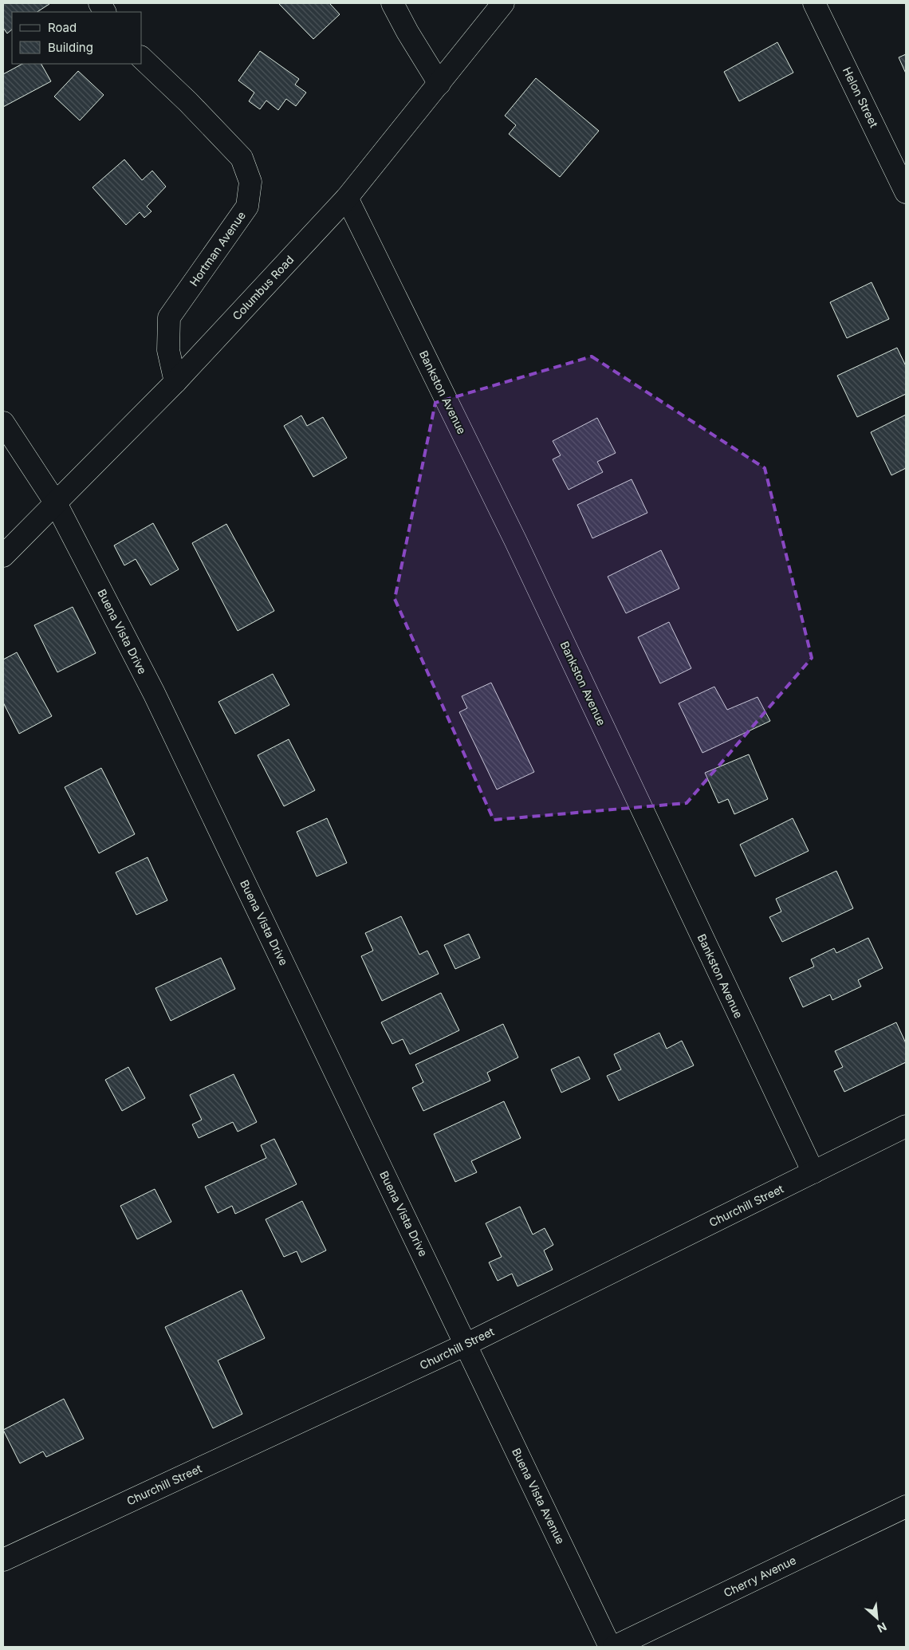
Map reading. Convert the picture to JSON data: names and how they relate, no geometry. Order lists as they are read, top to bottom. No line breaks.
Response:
{"streets":{"street":["Helon Street","Hortman Avenue","Columbus Road","Bankston Avenue","Buena Vista Drive","Churchill Street","Buena Vista Avenue","Cherry Avenue"]},"crossings":[["Hortman Avenue","Columbus Road"],["Columbus Road","Bankston Avenue"],["Columbus Road","Buena Vista Drive"],["Bankston Avenue","Churchill Street"],["Buena Vista Drive","Churchill Street"],["Buena Vista Drive","Buena Vista Avenue"],["Churchill Street","Buena Vista Avenue"]],"legend":["Road","Building"],"north":"bottom right"}
